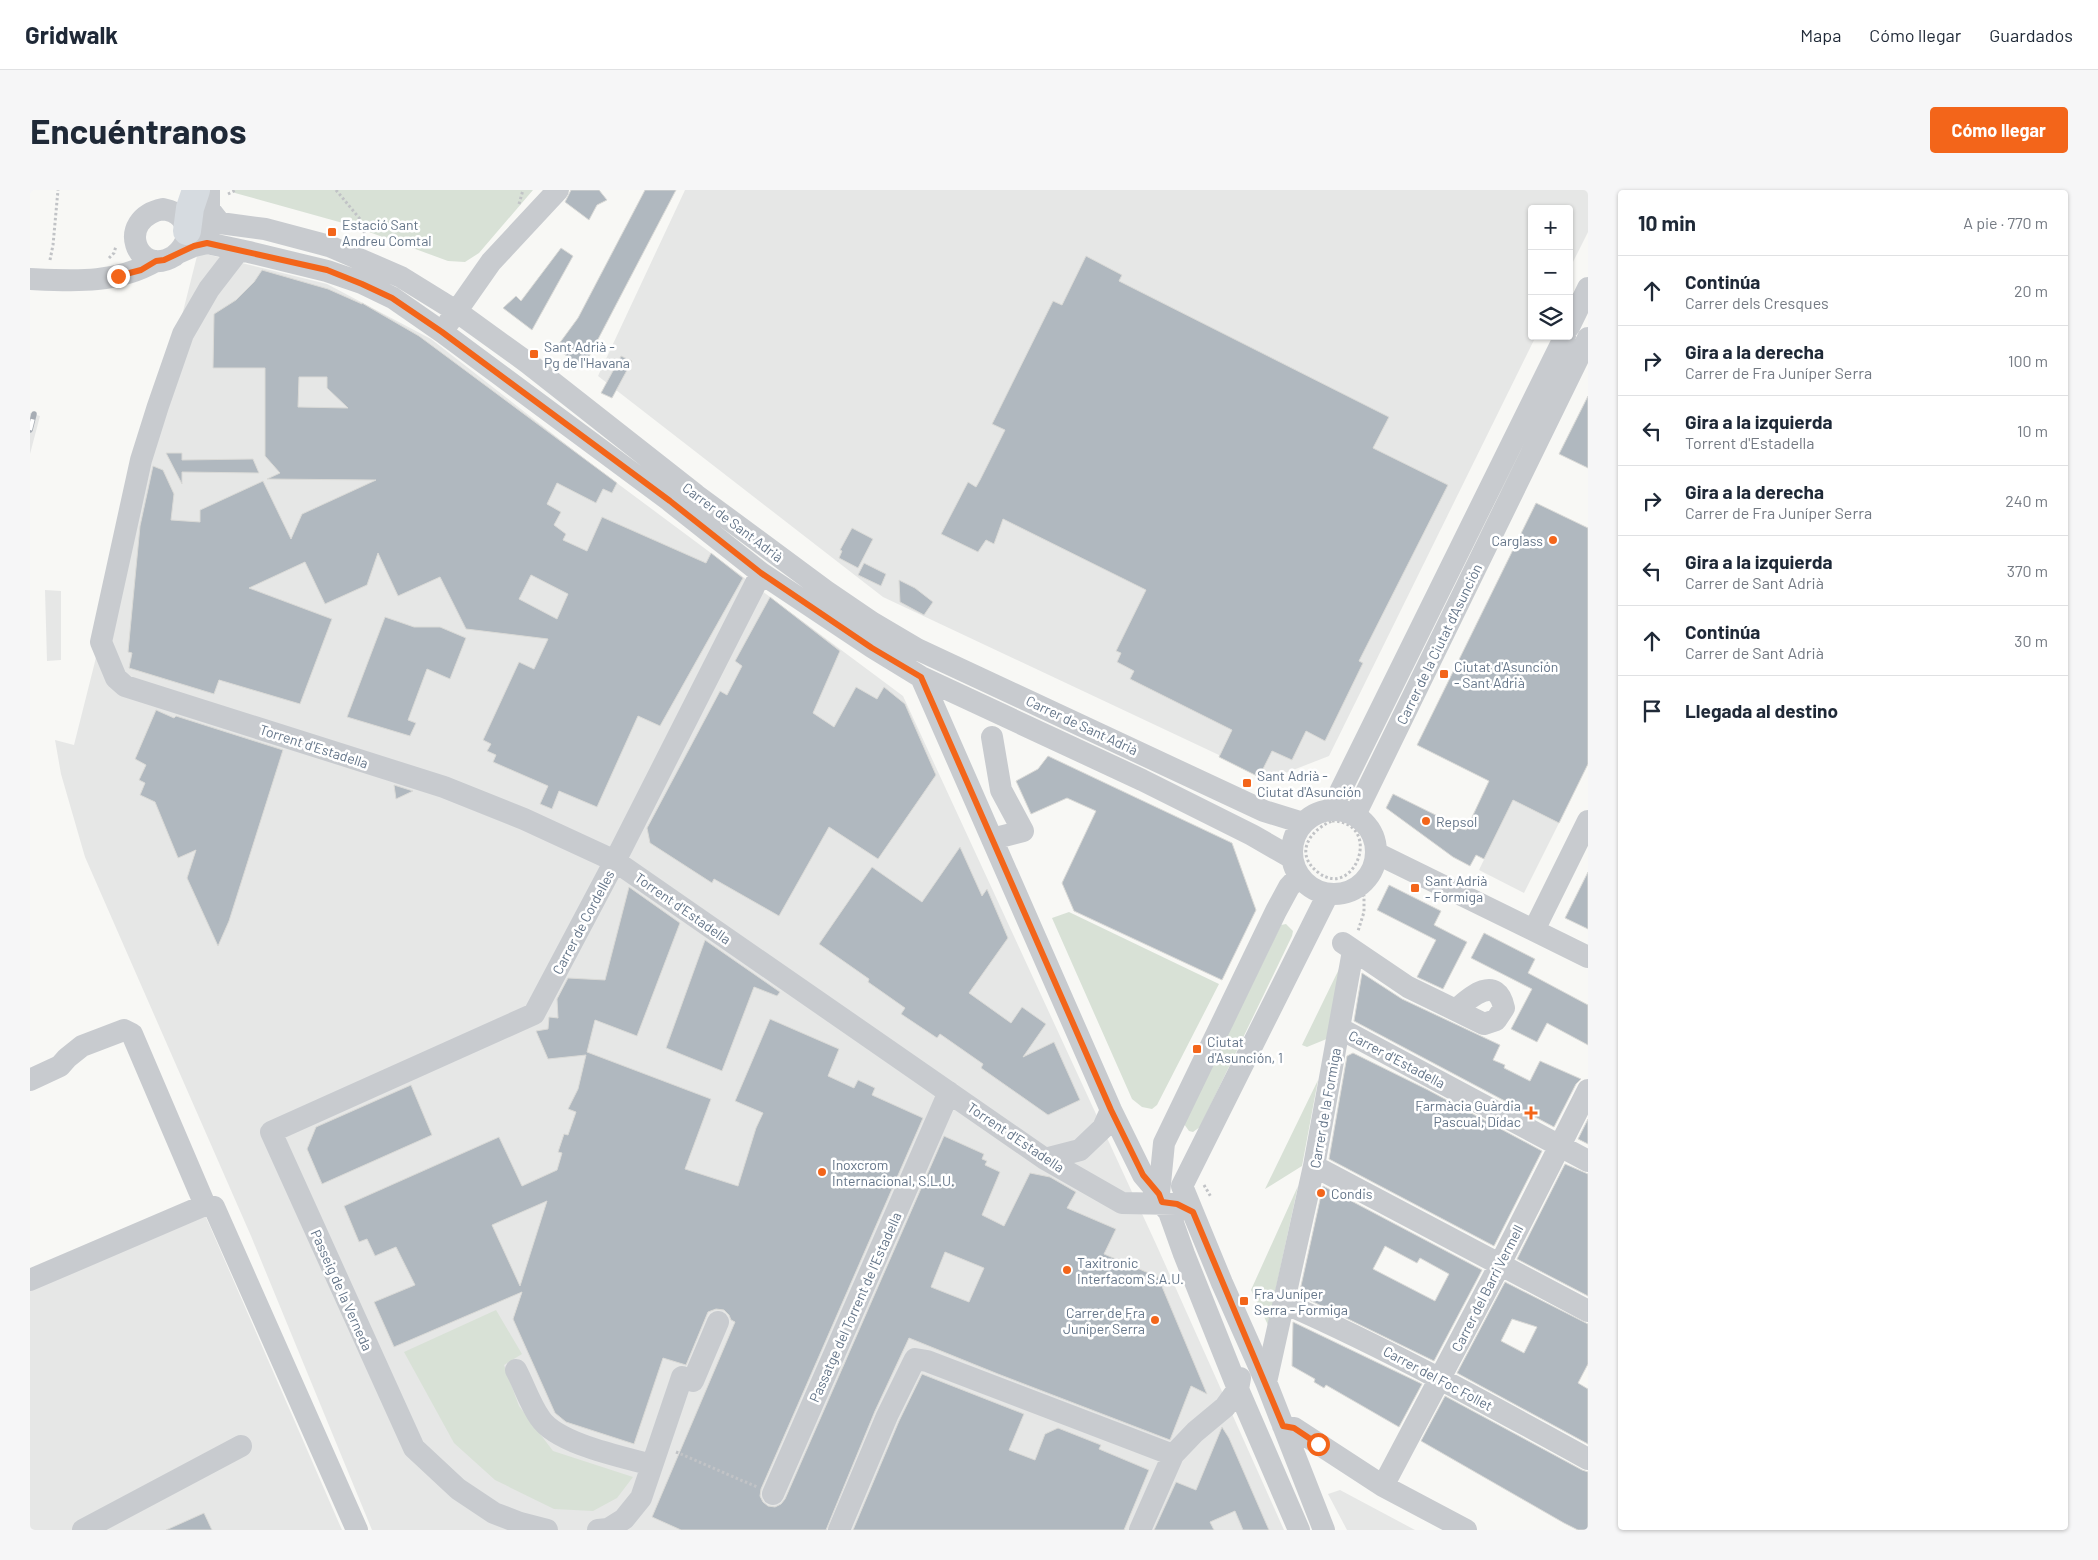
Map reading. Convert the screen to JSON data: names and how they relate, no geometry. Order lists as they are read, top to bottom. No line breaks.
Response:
{"streets":{"street":["Carrer de Sant Adrià","Carrer de la Ciutat d'Asunción","Torrent d'Estadella","Carrer de Cordelles","Carrer d'Estadella","Carrer de la Formiga","Carrer del Barri Vermell","Passeig de la Verneda","Passatge del Torrent de l'Estadella","Carrer del Foc Follet"]},"crossings":[["Carrer de Sant Adrià","Carrer de la Ciutat d'Asunción"],["Carrer de Sant Adrià","Torrent d'Estadella"],["Carrer de Sant Adrià","Carrer de Cordelles"],["Torrent d'Estadella","Carrer de Cordelles"],["Torrent d'Estadella","Passatge del Torrent de l'Estadella"],["Carrer de Cordelles","Passeig de la Verneda"],["Carrer d'Estadella","Carrer de la Formiga"],["Carrer d'Estadella","Carrer del Barri Vermell"],["Carrer de la Formiga","Carrer del Foc Follet"],["Carrer del Barri Vermell","Carrer del Foc Follet"]],"places":{"transit":["Estació Sant Andreu Comtal","Sant Adrià - Pg de l'Havana","Ciutat d'Asunción - Sant Adrià","Sant Adrià - Ciutat d'Asunción","Sant Adrià - Formiga","Ciutat d'Asunción, 1","Fra Juníper Serra - Formiga"],"other":["Carglass","Repsol","Inoxcrom Internacional, S.L.U.","Condis","Taxitronic Interfacom S.A.U.","Carrer de Fra Juníper Serra"],"health":["Farmàcia Guàrdia Pascual, Dídac"]},"page":{"header":"Gridwalk","nav":["Mapa","Cómo llegar","Guardados"],"buttons":"Cómo llegar","title":"Encuéntranos","heading":["10 min","A pie · 770 m"],"map_buttons":["+","−"],"list":[["Continúa","Carrer dels Cresques","20 m"],["Gira a la derecha","Carrer de Fra Juníper Serra","100 m"],["Gira a la izquierda","Torrent d'Estadella","10 m"],["Gira a la derecha","Carrer de Fra Juníper Serra","240 m"],["Gira a la izquierda","Carrer de Sant Adrià","370 m"],["Continúa","Carrer de Sant Adrià","30 m"],"Llegada al destino"]}}
